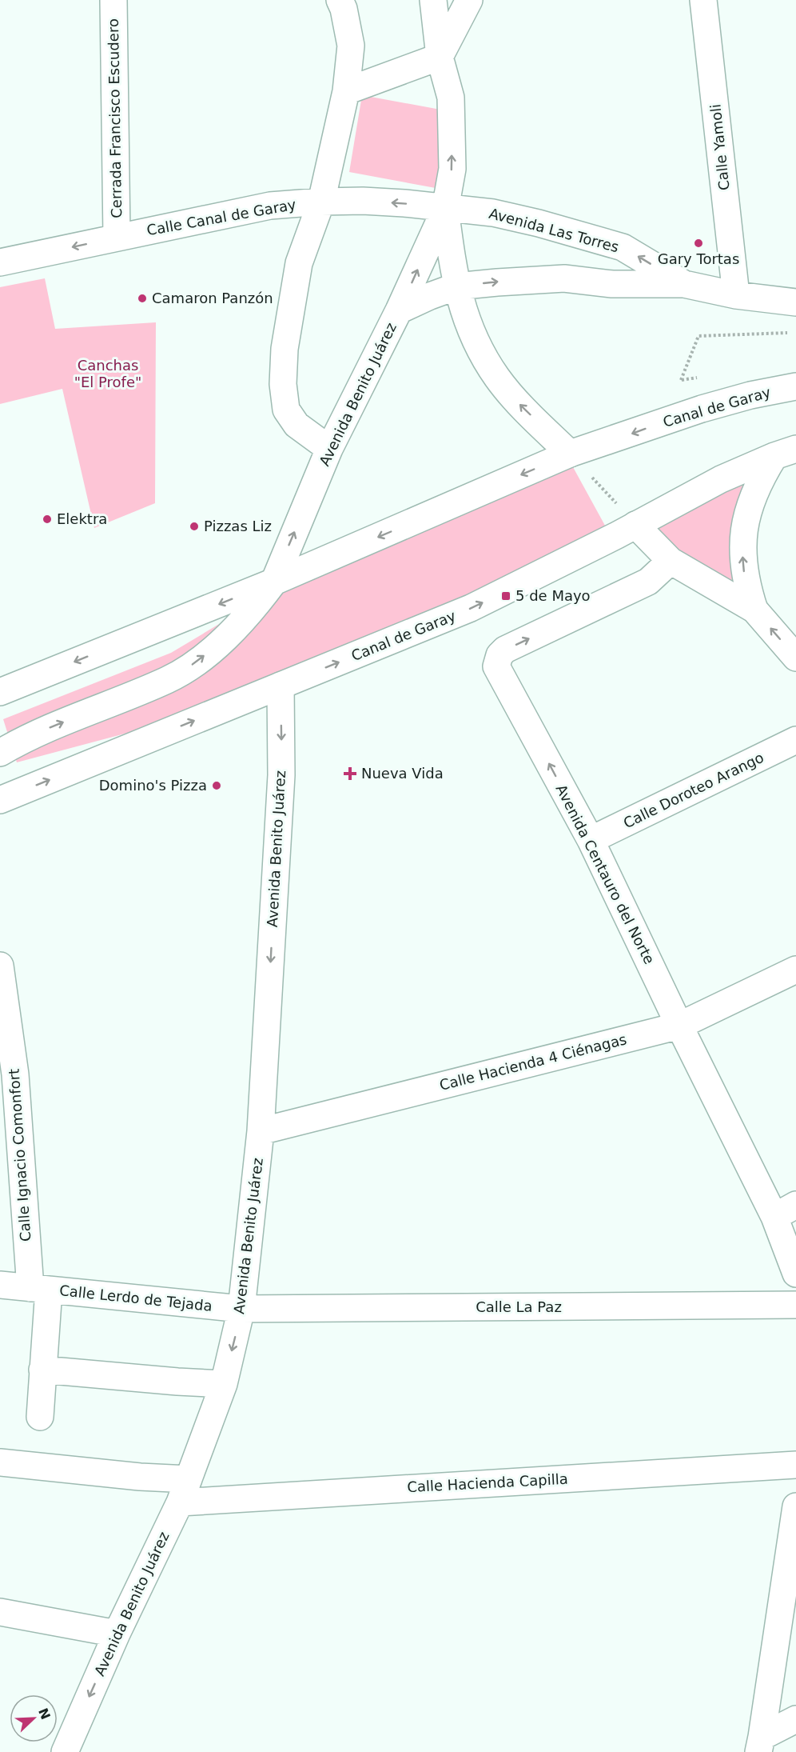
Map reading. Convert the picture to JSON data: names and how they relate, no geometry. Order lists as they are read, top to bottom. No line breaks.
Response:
{"streets":{"street":["Cerrada Francisco Escudero","Calle Yamoli","Calle Canal de Garay","Avenida Las Torres","Avenida Benito Juárez","Canal de Garay","Calle Doroteo Arango","Avenida Centauro del Norte","Calle Hacienda 4 Ciénagas","Calle Ignacio Comonfort","Calle Lerdo de Tejada","Calle La Paz","Calle Hacienda Capilla"]},"crossings":[["Cerrada Francisco Escudero","Calle Canal de Garay"],["Calle Yamoli","Avenida Las Torres"],["Calle Canal de Garay","Avenida Las Torres"],["Calle Canal de Garay","Avenida Benito Juárez"],["Avenida Las Torres","Avenida Benito Juárez"],["Avenida Benito Juárez","Canal de Garay"],["Avenida Benito Juárez","Calle Hacienda 4 Ciénagas"],["Avenida Benito Juárez","Calle Lerdo de Tejada"],["Avenida Benito Juárez","Calle La Paz"],["Avenida Benito Juárez","Calle Hacienda Capilla"],["Calle Doroteo Arango","Avenida Centauro del Norte"],["Avenida Centauro del Norte","Calle Hacienda 4 Ciénagas"],["Calle Ignacio Comonfort","Calle Lerdo de Tejada"],["Calle Lerdo de Tejada","Calle La Paz"]],"parks":["Canchas \"El Profe\""],"places":{"other":["Gary Tortas","Camaron Panzón","Elektra","Pizzas Liz","Domino's Pizza"],"transit":["5 de Mayo"],"health":["Nueva Vida"]},"north":"top right"}
